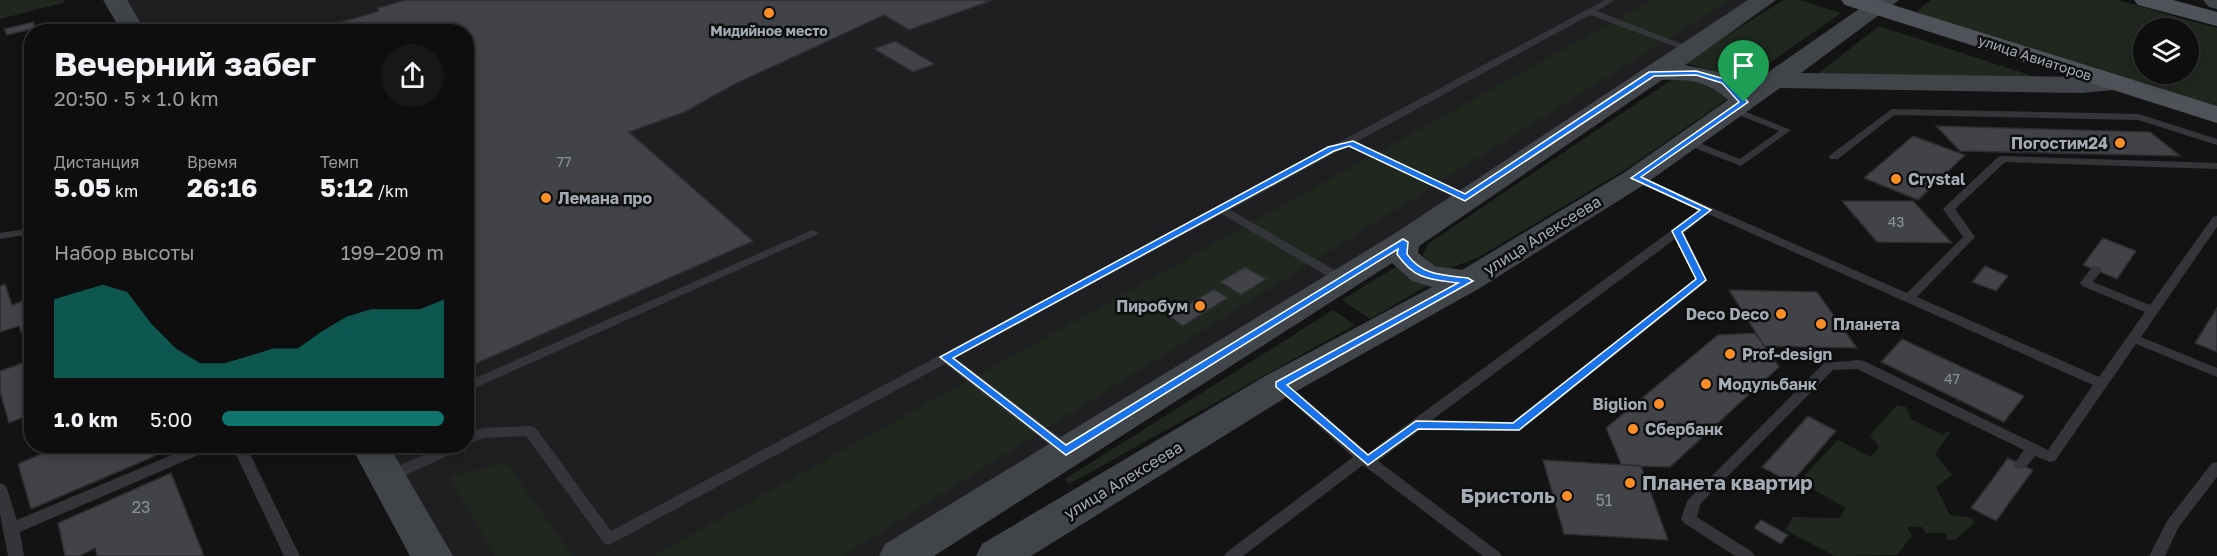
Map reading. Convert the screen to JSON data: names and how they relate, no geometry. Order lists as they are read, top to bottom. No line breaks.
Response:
{"streets":{"main road":["улица Авиаторов"],"street":["улица Алексеева"]},"crossings":[["улица Авиаторов","улица Алексеева"]],"places":["Мидийное место","Погостим24","Crystal","Лемана про","Пиробум","Deco Deco","Планета","Prof-design","Модульбанк","Biglion","Сбербанк","Планета квартир","Бристоль"],"house_numbers":["77","43","47","51","23"],"page":{"heading":["Вечерний забег","20:50 · 5 × 1.0 km"],"stats":[["Дистанция","5.05 km"],["Время","26:16"],["Темп","5:12 /km"]],"chart":["Набор высоты","199–209 m"],"list":[{"name":"1.0 km","note":"5:00"}]}}
